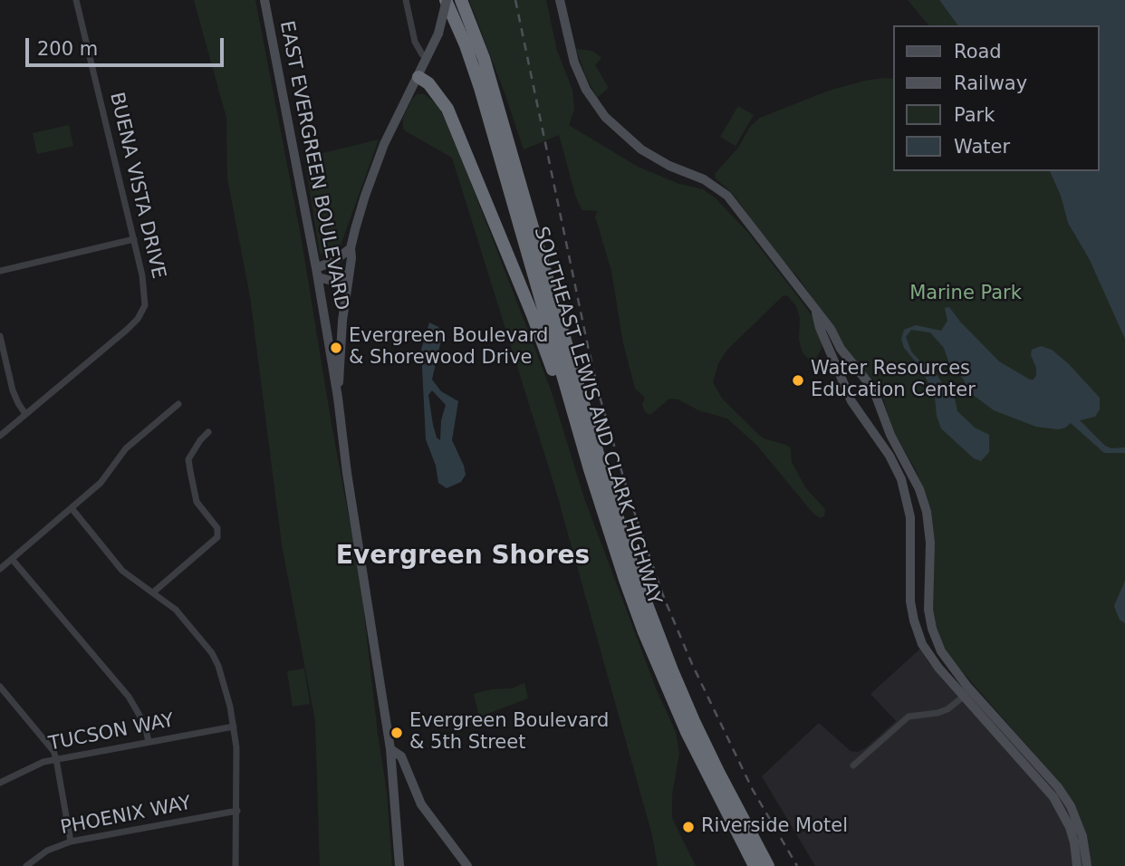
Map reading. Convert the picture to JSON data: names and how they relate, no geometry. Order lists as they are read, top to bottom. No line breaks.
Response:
{"streets":{"highway":["SOUTHEAST LEWIS AND CLARK HIGHWAY"],"street":["EAST EVERGREEN BOULEVARD","BUENA VISTA DRIVE","TUCSON WAY","PHOENIX WAY"]},"districts":["Evergreen Shores"],"parks":["Marine Park"],"places":["Evergreen Boulevard & Shorewood Drive","Water Resources Education Center","Evergreen Boulevard & 5th Street","Riverside Motel"],"legend":["Road","Railway","Park","Water"],"scale_bar":"200 m"}
